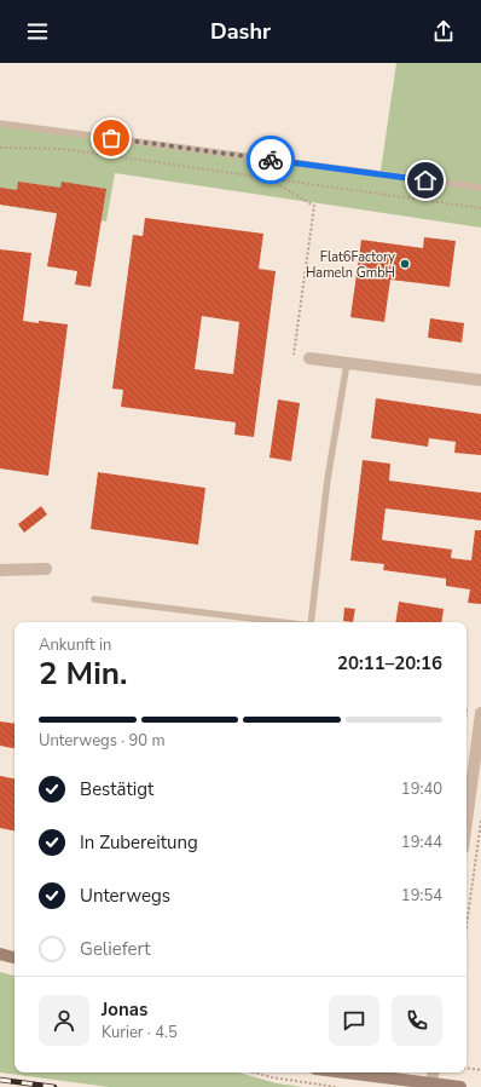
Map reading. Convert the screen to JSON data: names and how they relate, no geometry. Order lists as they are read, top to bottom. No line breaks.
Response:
{"places":["Flat6Factory Hameln GmbH"],"page":{"header":"Dashr","heading":["2 Min.","Ankunft in","20:11–20:16"],"panel":["Jonas","Kurier · 4.5"],"bar":"Unterwegs · 90 m","list":[["Bestätigt","19:40"],["In Zubereitung","19:44"],["Unterwegs","19:54"],"Geliefert"]}}
